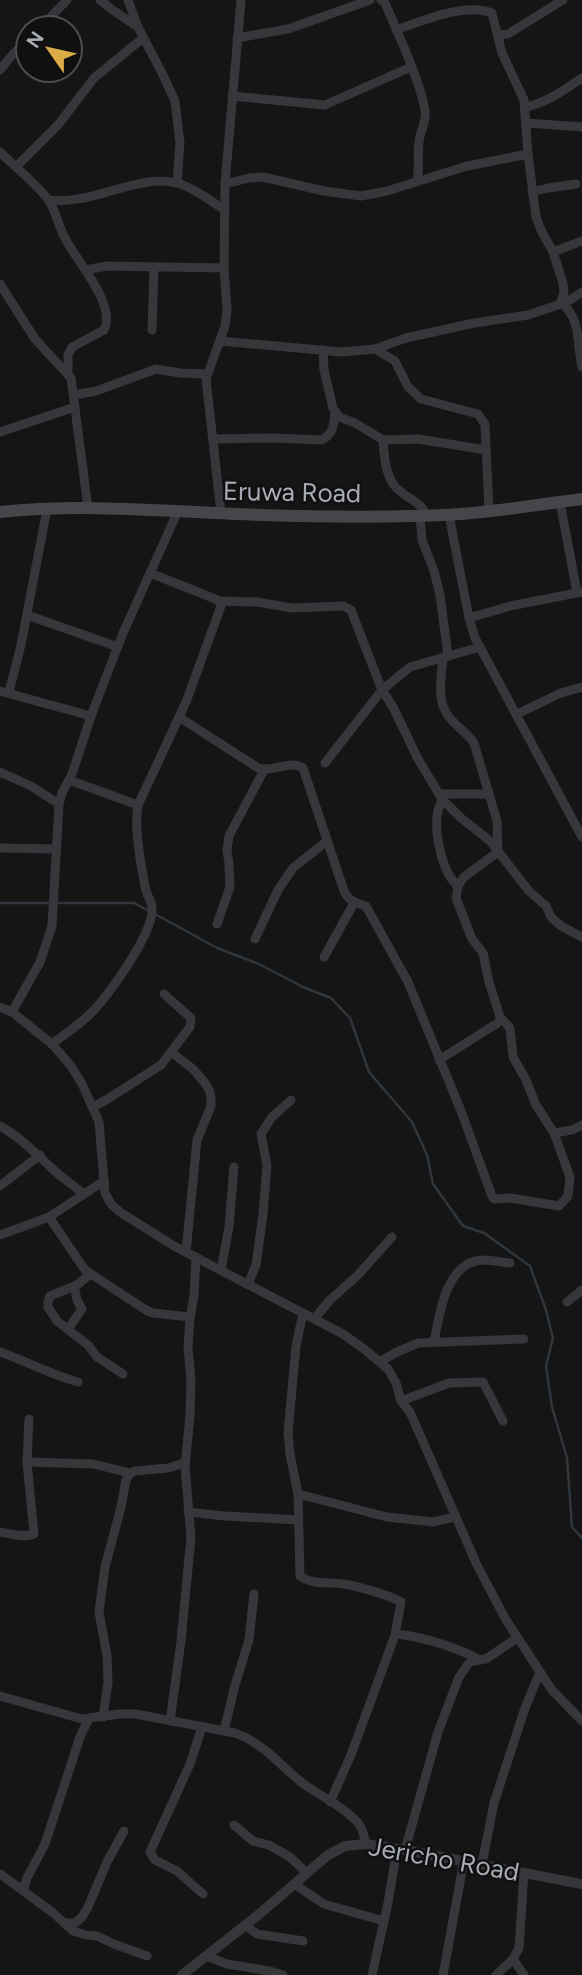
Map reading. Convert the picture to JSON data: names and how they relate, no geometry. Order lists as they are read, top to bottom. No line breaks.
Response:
{"streets":{"main road":["Eruwa Road"],"street":["Jericho Road"]},"north":"top left"}
